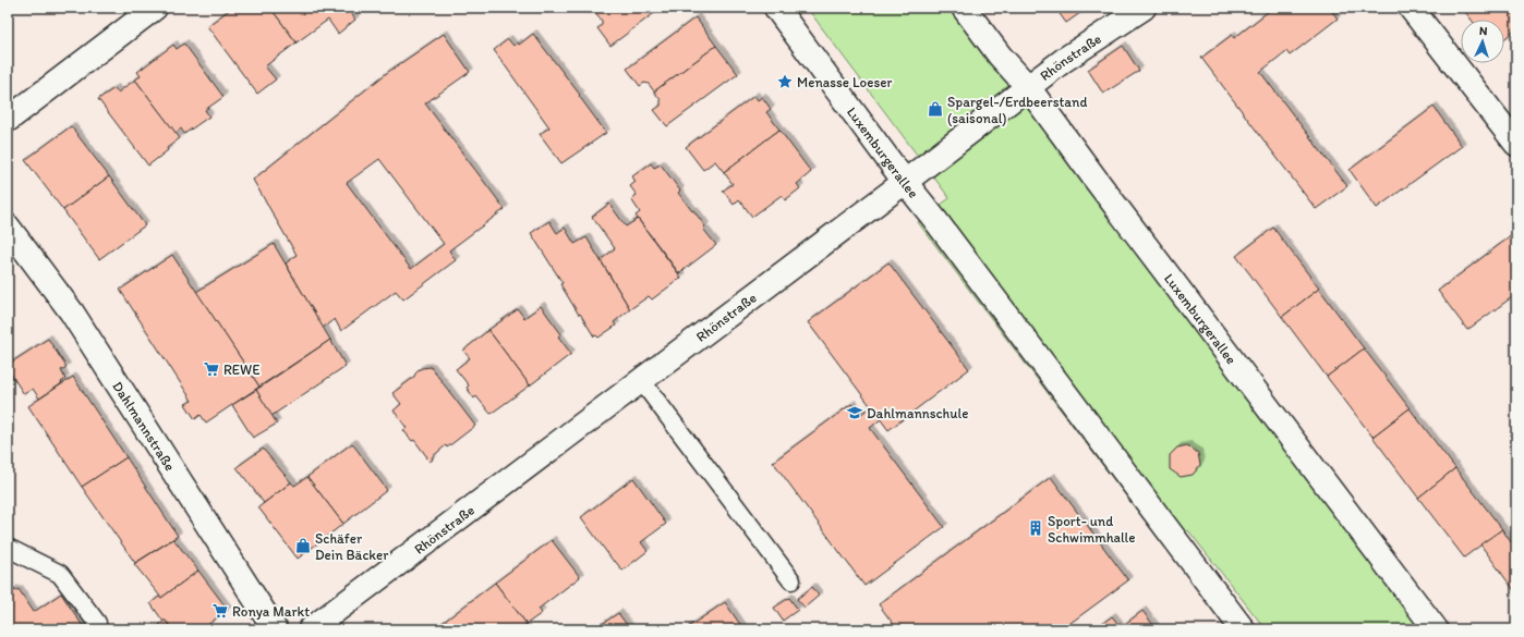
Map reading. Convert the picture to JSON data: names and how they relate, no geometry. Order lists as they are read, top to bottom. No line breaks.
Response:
{"streets":{"street":["Rhönstraße","Luxemburgerallee","Dahlmannstraße"]},"crossings":[["Rhönstraße","Luxemburgerallee"]],"places":{"place":["Menasse Loeser"],"shop":["Spargel-/Erdbeerstand (saisonal)","Schäfer Dein Bäcker"],"supermarket":["REWE","Ronya Markt"],"school or university":["Dahlmannschule"],"building":["Sport- und Schwimmhalle"]},"north":"top"}
